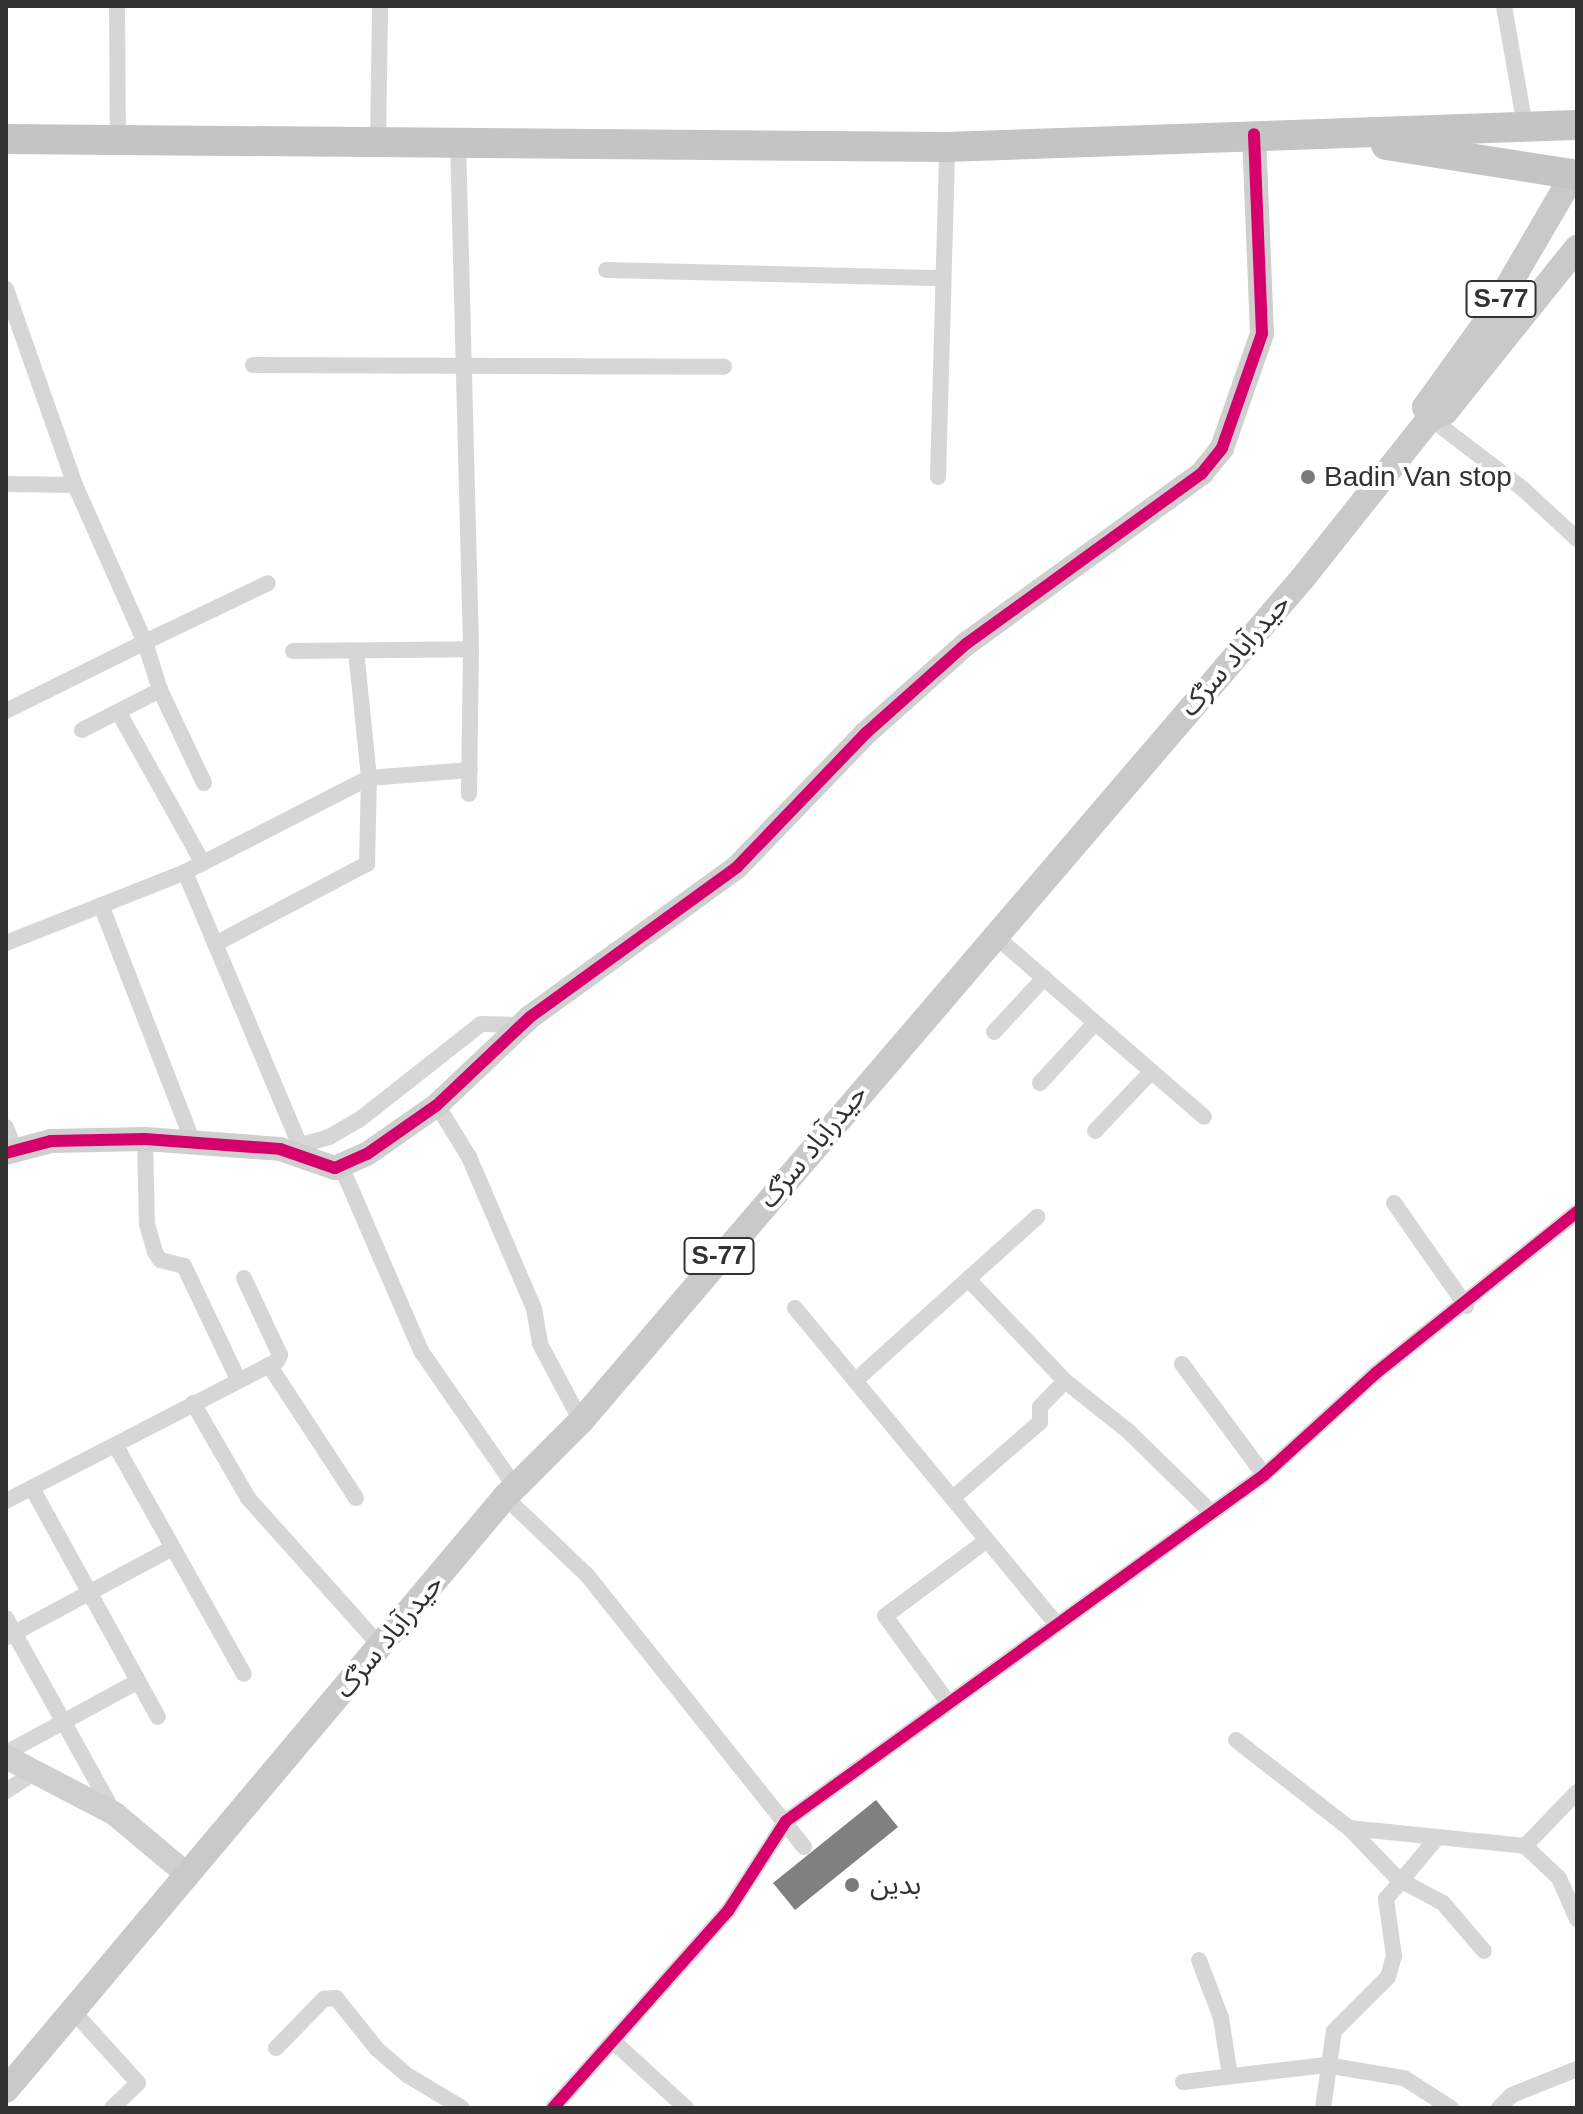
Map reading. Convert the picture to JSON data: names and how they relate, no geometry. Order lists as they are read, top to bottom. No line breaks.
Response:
{"streets":{"main road":["S-77","حیدرآباد سڑک"]},"places":["Badin Van stop","بدين"]}
